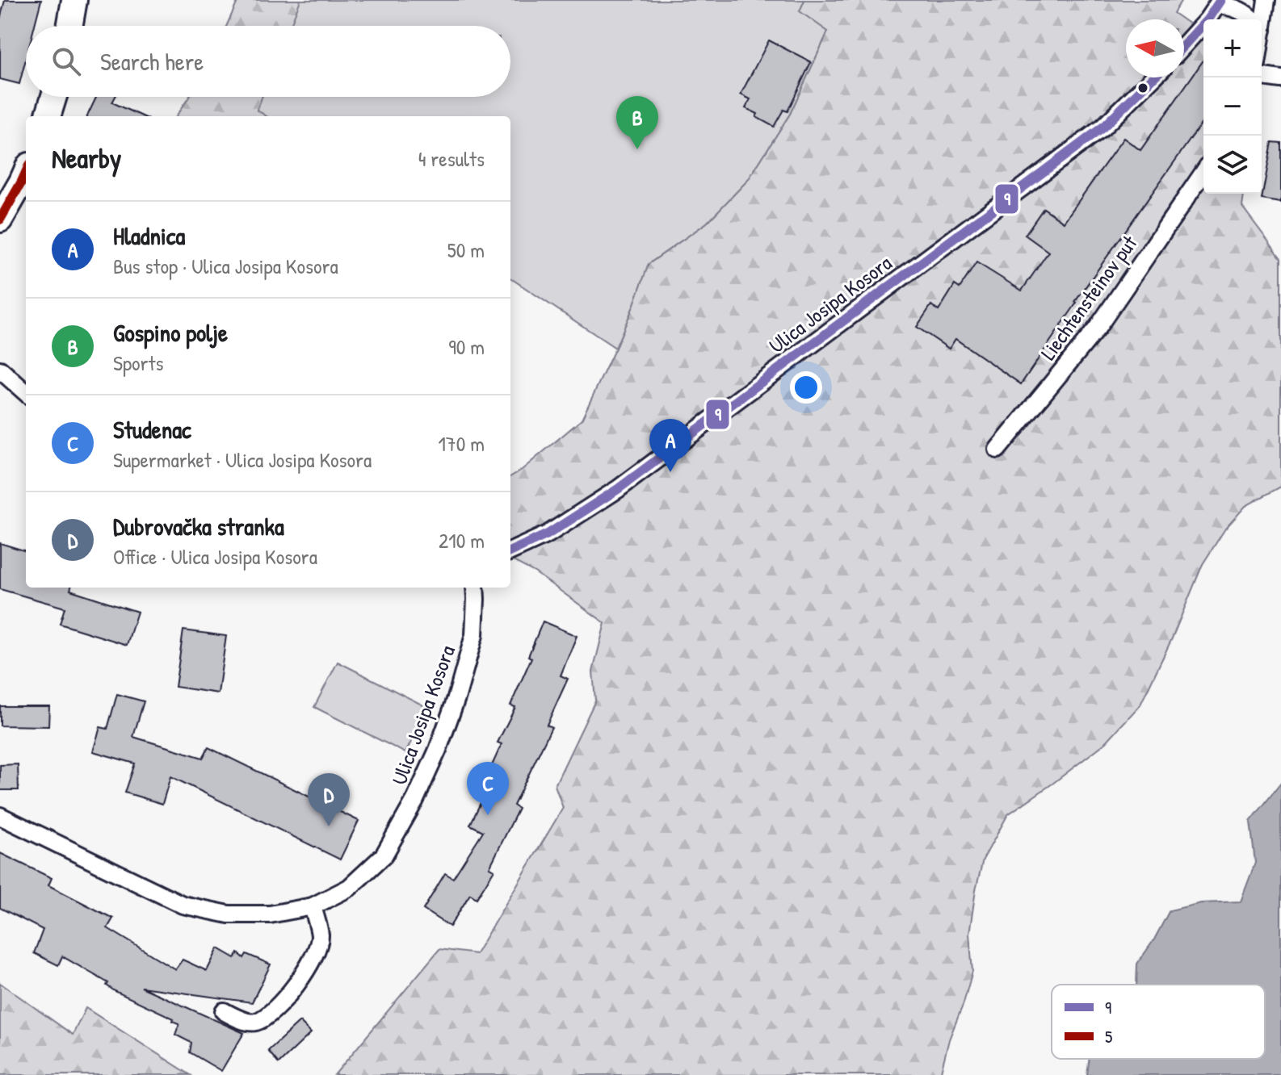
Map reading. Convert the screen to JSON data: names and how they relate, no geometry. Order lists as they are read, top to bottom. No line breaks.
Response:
{"streets":{"street":["Liechtensteinov put","Ulica Josipa Kosora"]},"lines":["transit line 9","transit line 5"],"legend":["9","5"],"north":"left","page":{"map_buttons":["+","−"],"search":"Search here","pins":["B","A","C","D"],"heading":["Nearby","4 results"],"list":[{"mark":"A","name":"Hladnica","note":"Bus stop · Ulica Josipa Kosora","value":"50 m"},{"mark":"B","name":"Gospino polje","note":"Sports","value":"90 m"},{"mark":"C","name":"Studenac","note":"Supermarket · Ulica Josipa Kosora","value":"170 m"},{"mark":"D","name":"Dubrovačka stranka","note":"Office · Ulica Josipa Kosora","value":"210 m"}]}}
